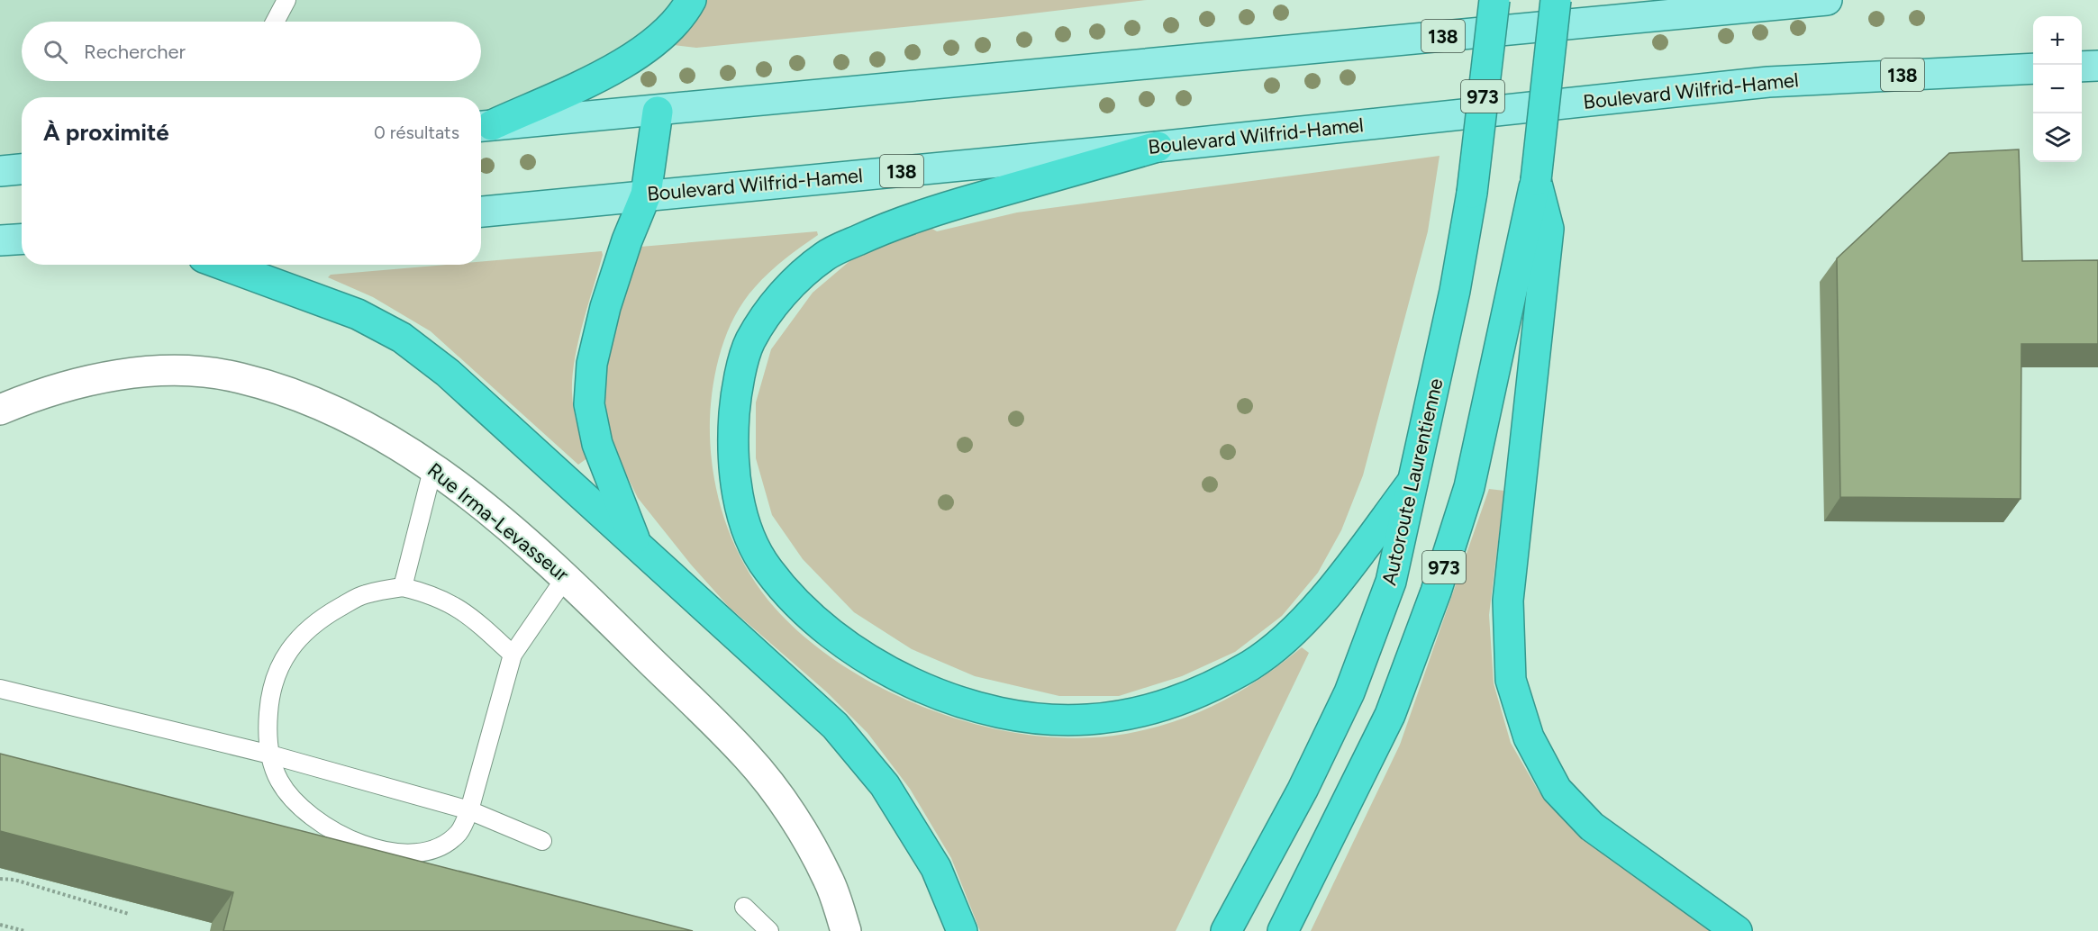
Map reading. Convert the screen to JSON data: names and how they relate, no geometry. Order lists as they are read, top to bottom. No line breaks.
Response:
{"streets":{"highway":["973","Autoroute Laurentienne"],"main road":["138","Boulevard Wilfrid-Hamel"],"street":["Rue Irma-Levasseur"]},"page":{"map_buttons":["+","−"],"search":"Rechercher","heading":["À proximité","0 résultats"]}}
